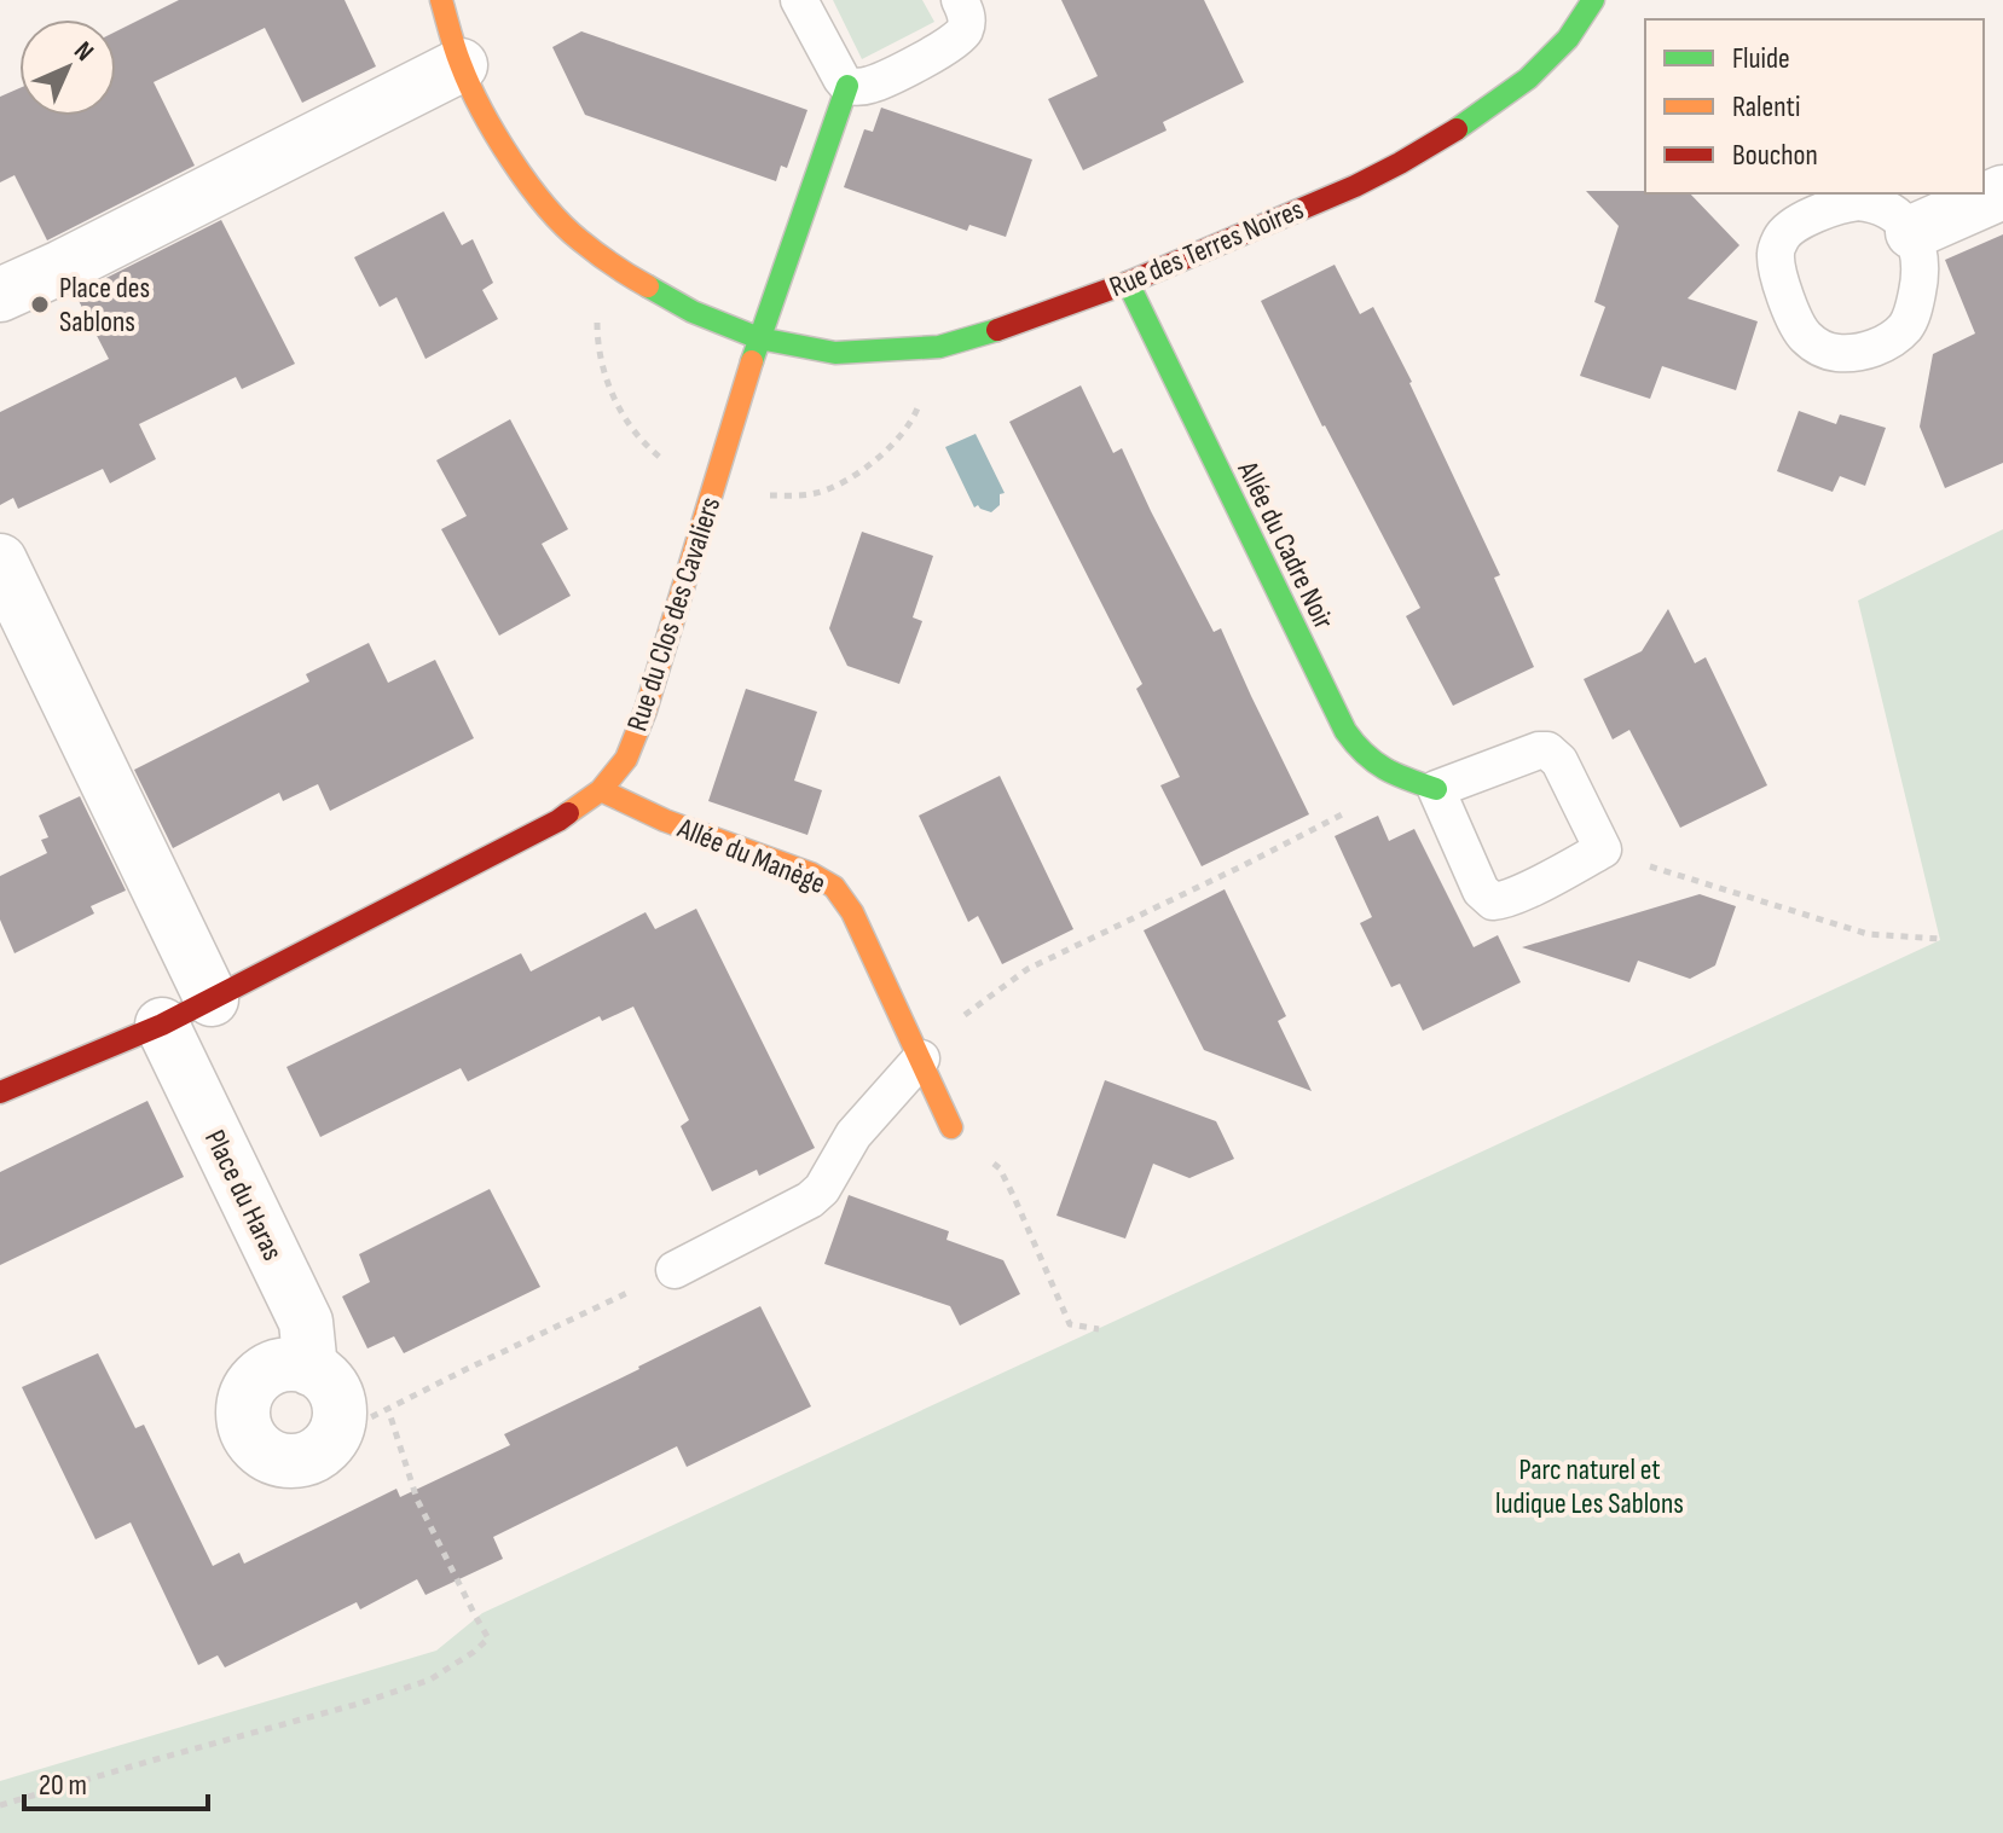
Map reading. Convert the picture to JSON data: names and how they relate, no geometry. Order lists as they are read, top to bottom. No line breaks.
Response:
{"streets":{"street":["Rue des Terres Noires","Allée du Cadre Noir","Rue du Clos des Cavaliers","Allée du Manège","Place du Haras"]},"crossings":[["Rue des Terres Noires","Allée du Cadre Noir"],["Rue des Terres Noires","Rue du Clos des Cavaliers"],["Rue du Clos des Cavaliers","Allée du Manège"],["Rue du Clos des Cavaliers","Place du Haras"]],"parks":["Parc naturel et ludique Les Sablons"],"places":["Place des Sablons"],"legend":["Fluide","Ralenti","Bouchon"],"scale_bar":"20 m","north":"top right"}
